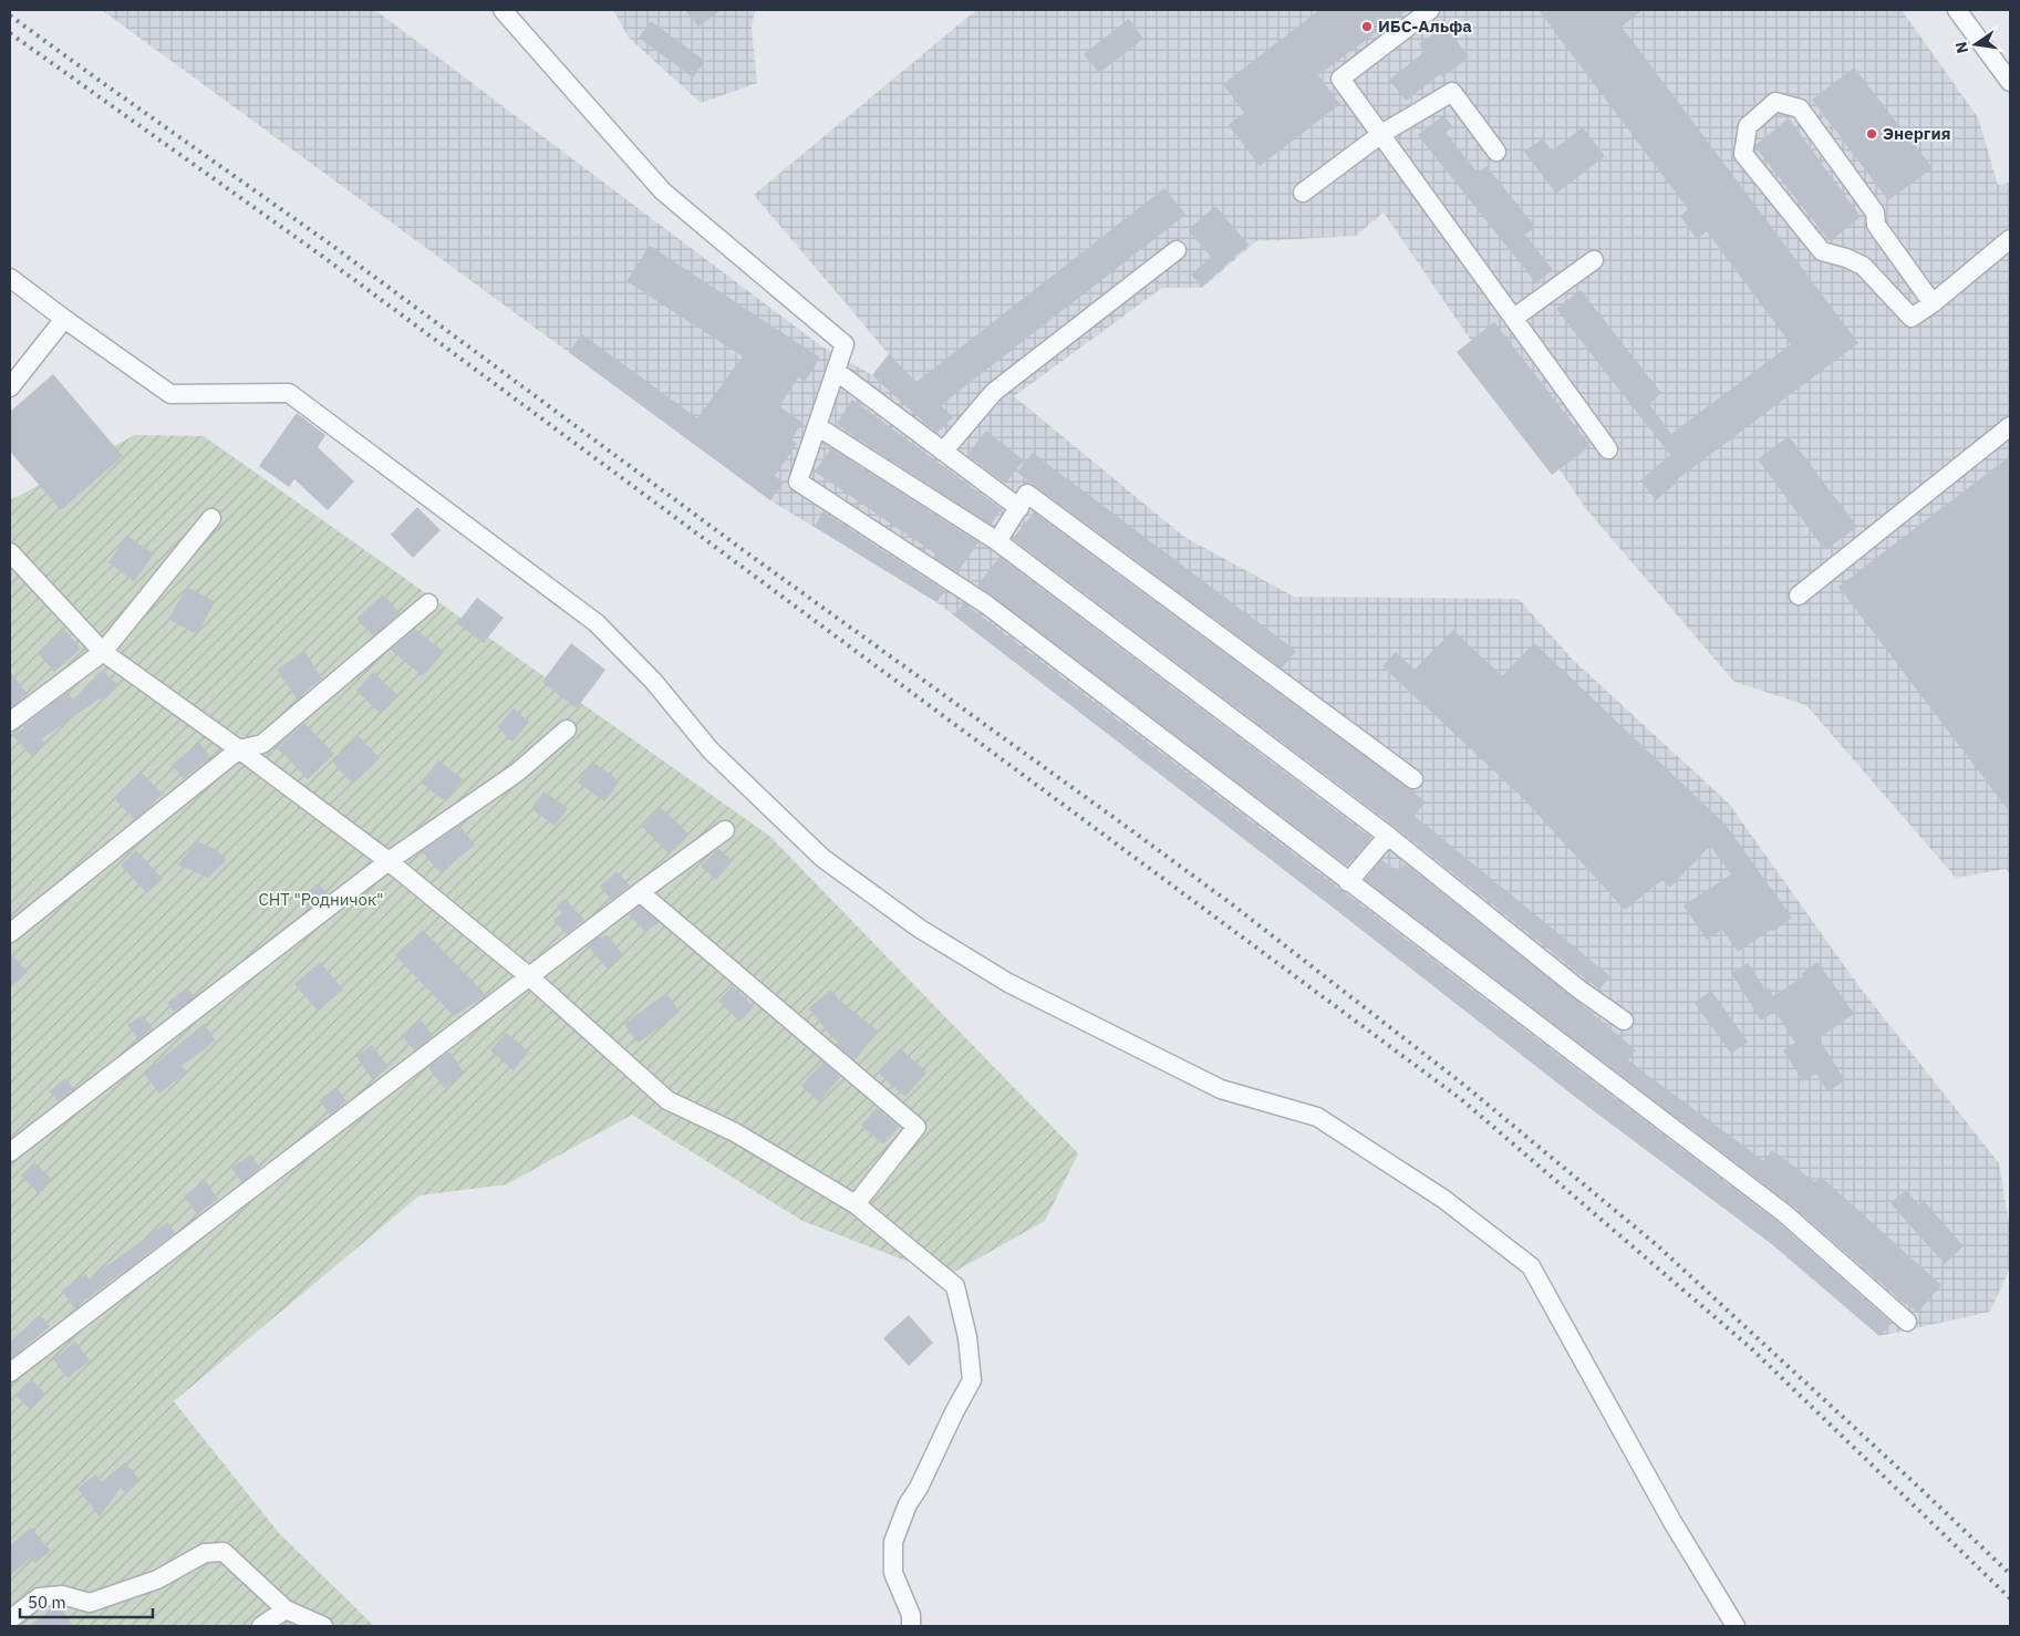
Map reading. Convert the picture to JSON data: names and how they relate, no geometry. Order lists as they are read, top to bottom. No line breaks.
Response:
{"parks":["СНТ \"Родничок\""],"places":["ИБС-Альфа","Энергия"],"scale_bar":"50 m","north":"left"}
